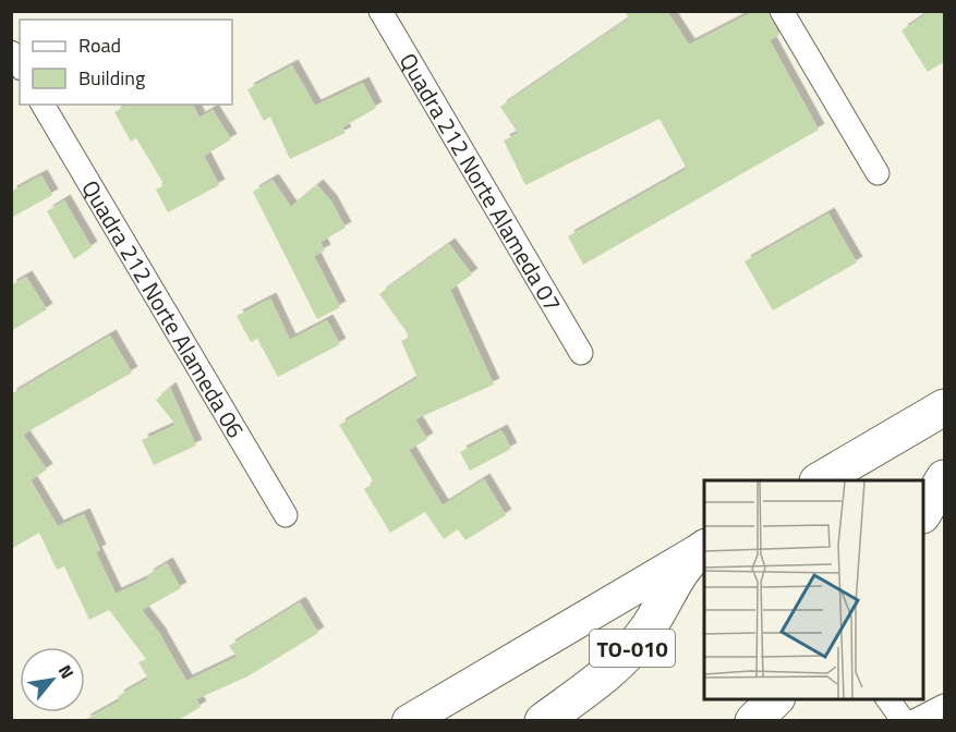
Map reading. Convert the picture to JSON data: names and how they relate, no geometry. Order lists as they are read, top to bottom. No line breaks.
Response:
{"streets":{"highway":["TO-010"],"street":["Quadra 212 Norte Alameda 07","Quadra 212 Norte Alameda 06"]},"legend":["Road","Building"],"north":"top right"}
